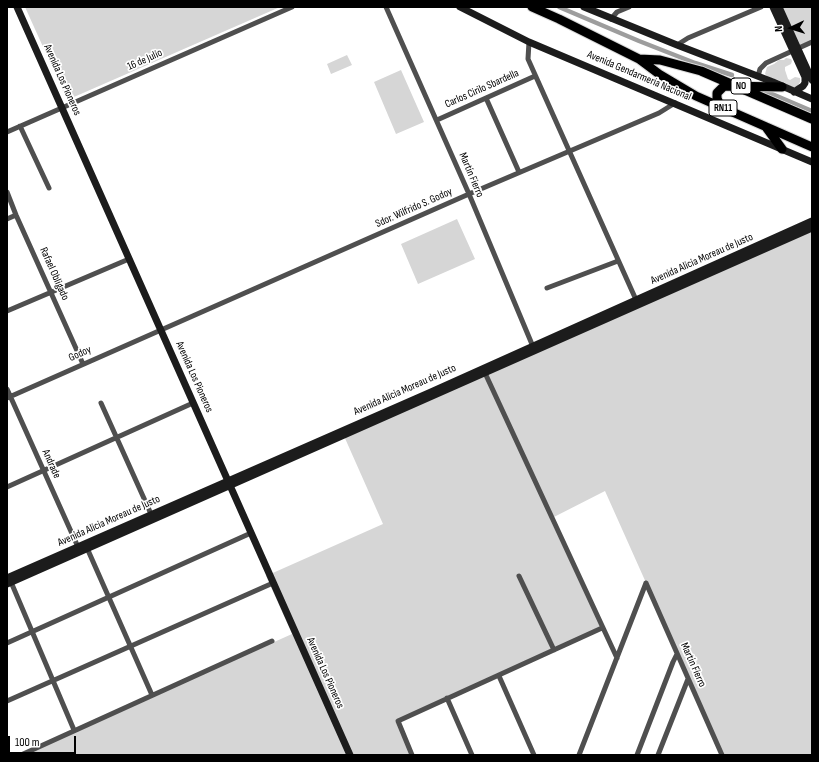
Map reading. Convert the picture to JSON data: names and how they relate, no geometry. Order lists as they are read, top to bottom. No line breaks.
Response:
{"streets":{"highway":["NO","RN11"],"main road":["Avenida Gendarmería Nacional","Avenida Los Pioneros","Avenida Alicia Moreau de Justo"],"street":["16 de Julio","Carlos Cirilo Sbardella","Martín Fierro","Sdor. Wilfrido S. Godoy","Rafael Obligado","Godoy","Andrade"]},"crossings":[["16 de Julio","Avenida Los Pioneros"],["Avenida Gendarmería Nacional","Sdor. Wilfrido S. Godoy"],["Avenida Los Pioneros","Sdor. Wilfrido S. Godoy"],["Avenida Los Pioneros","Avenida Alicia Moreau de Justo"],["Avenida Los Pioneros","Godoy"],["NO","RN11"],["Carlos Cirilo Sbardella","Martín Fierro"],["Martín Fierro","Sdor. Wilfrido S. Godoy"],["Martín Fierro","Avenida Alicia Moreau de Justo"],["Sdor. Wilfrido S. Godoy","Godoy"],["Avenida Alicia Moreau de Justo","Andrade"],["Rafael Obligado","Godoy"],["Godoy","Andrade"]],"scale_bar":"100 m","north":"left"}
